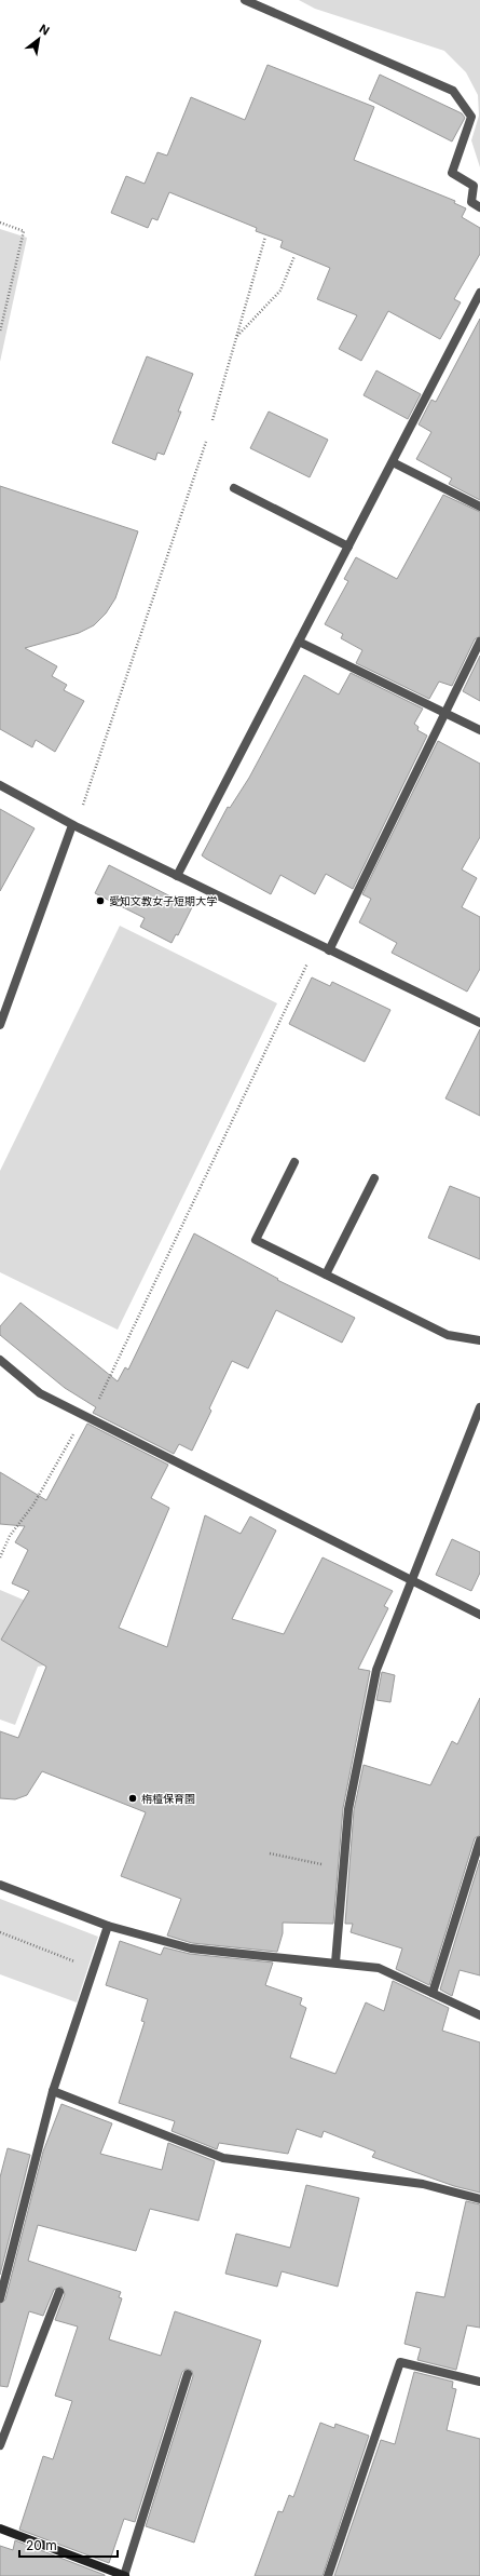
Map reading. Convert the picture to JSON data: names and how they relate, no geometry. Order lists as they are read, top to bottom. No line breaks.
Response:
{"places":["愛知文教女子短期大学","栴檀保育園"],"scale_bar":"20 m","north":"top right"}
